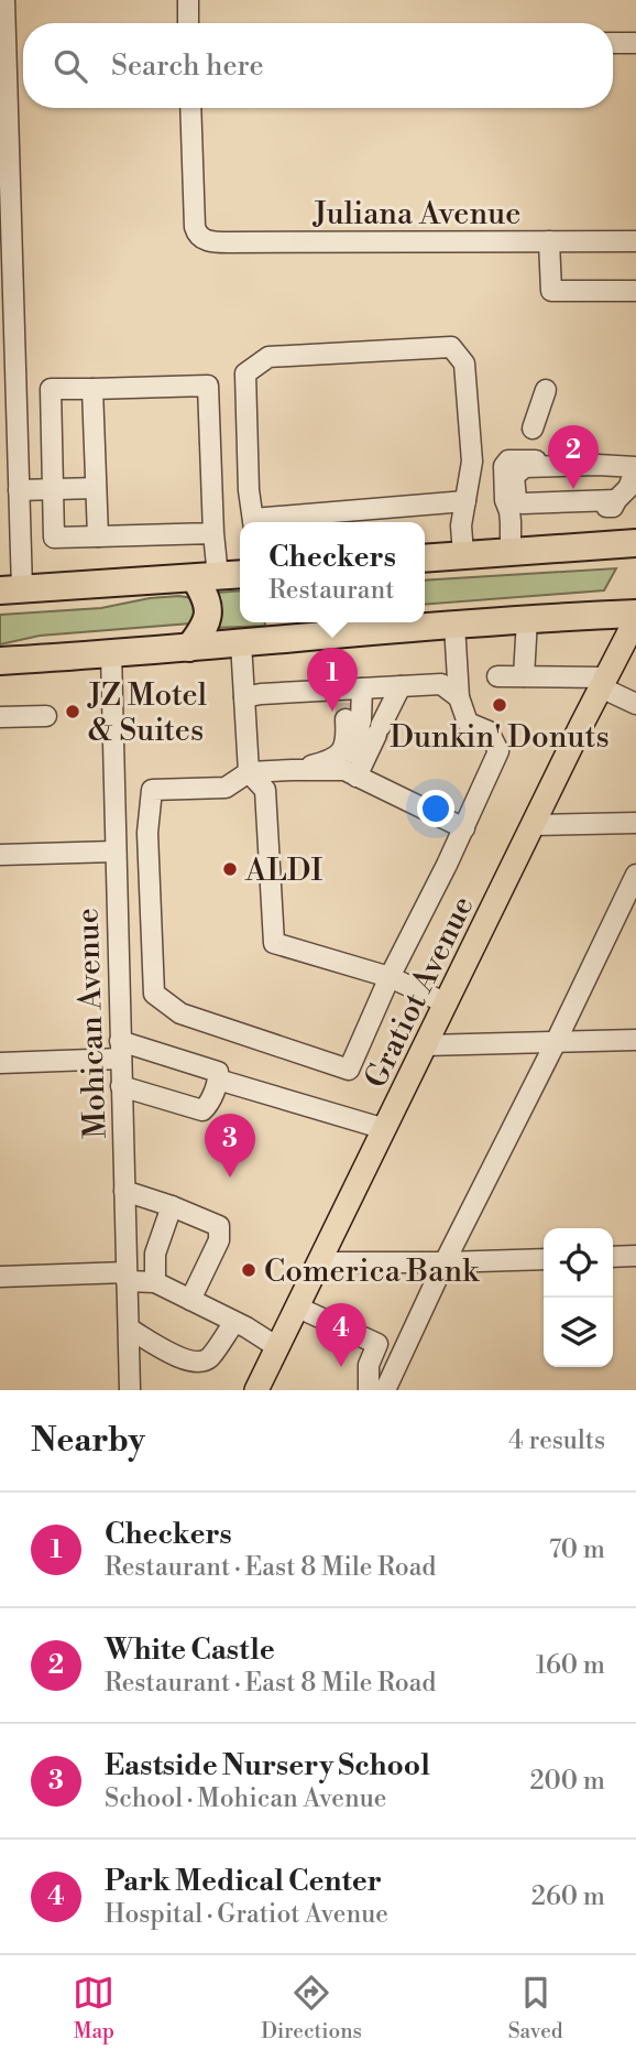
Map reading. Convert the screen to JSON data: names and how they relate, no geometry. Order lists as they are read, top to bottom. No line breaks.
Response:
{"streets":{"main road":["Gratiot Avenue"],"street":["Juliana Avenue","Mohican Avenue"]},"places":["Dunkin' Donuts","JZ Motel & Suites","ALDI","Comerica Bank"],"page":{"search":"Search here","pins":["2","1","3","4"],"popup":["Checkers","Restaurant"],"heading":["Nearby","4 results"],"list":[{"mark":"1","name":"Checkers","note":"Restaurant · East 8 Mile Road","value":"70 m"},{"mark":"2","name":"White Castle","note":"Restaurant · East 8 Mile Road","value":"160 m"},{"mark":"3","name":"Eastside Nursery School","note":"School · Mohican Avenue","value":"200 m"},{"mark":"4","name":"Park Medical Center","note":"Hospital · Gratiot Avenue","value":"260 m"}],"nav":["Map","Directions","Saved"]}}
